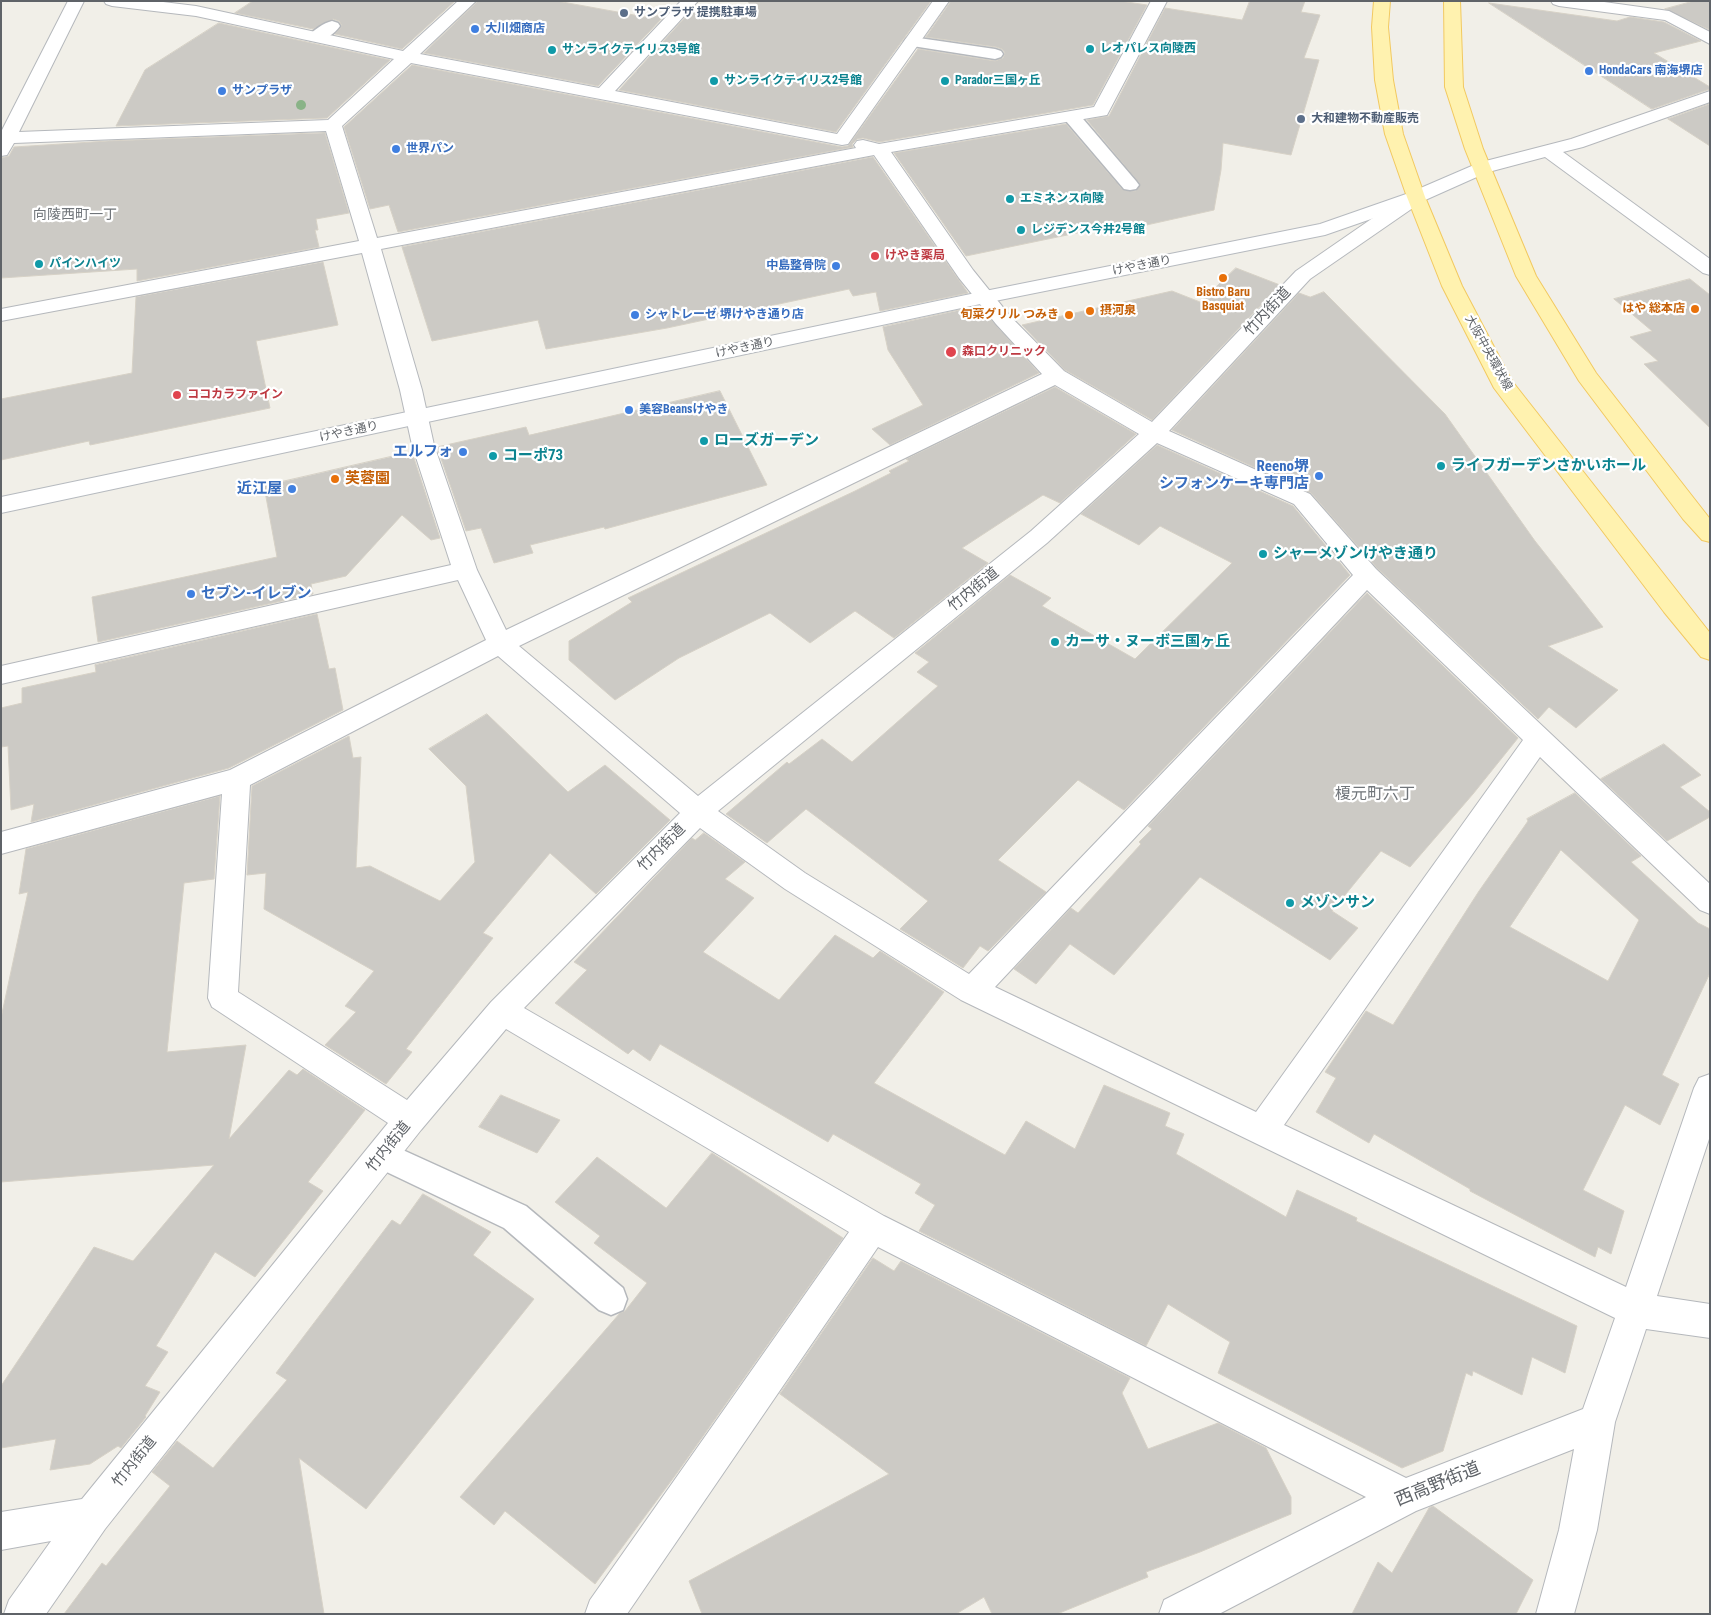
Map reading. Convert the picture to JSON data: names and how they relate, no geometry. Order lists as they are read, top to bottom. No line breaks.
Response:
{"streets":{"main road":["大阪中央環状線"],"street":["けやき通り","竹内街道","西高野街道"]},"crossings":[["けやき通り","竹内街道"],["けやき通り","大阪中央環状線"],["竹内街道","大阪中央環状線"]],"districts":["向陵西町一丁","榎元町六丁"],"places":["サンプラザ 提携駐車場","大川畑商店","レオパレス向陵西","サンライクテイリス3号館","HondaCars 南海堺店","サンライクテイリス2号館","Parador三国ヶ丘","サンプラザ","大和建物不動産販売","世界パン","エミネンス向陵","レジデンス今井2号館","けやき薬局","パインハイツ","中島整骨院","Bistro Baru Basquiat","はや 総本店","摂河泉","シャトレーゼ 堺けやき通り店","旬菜グリル つみき","森口クリニック","ココカラファイン","美容Beansけやき","ローズガーデン","エルフォ","コーポ73","ライフガーデンさかいホール","Reeno堺 シフォンケーキ専門店","芙蓉園","近江屋","シャーメゾンけやき通り","セブン-イレブン","カーサ・ヌーボ三国ヶ丘","メゾンサン"]}
